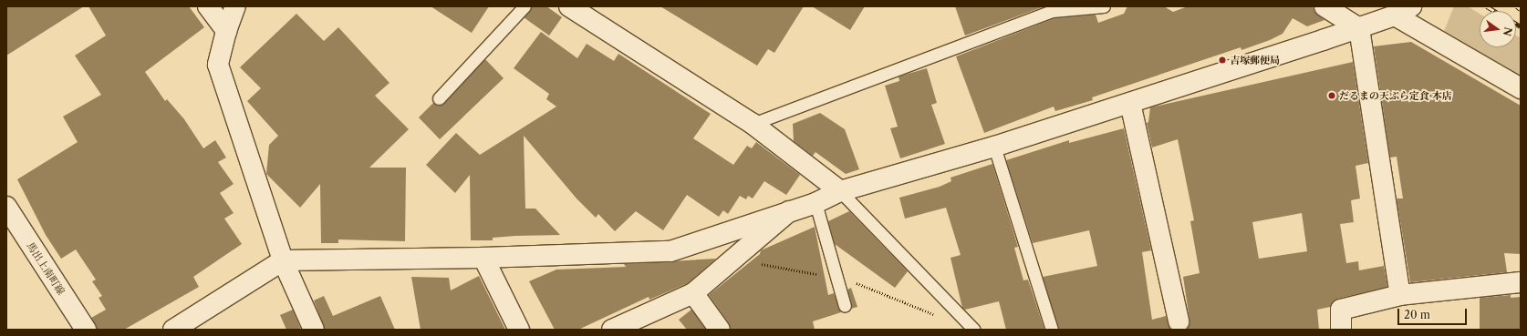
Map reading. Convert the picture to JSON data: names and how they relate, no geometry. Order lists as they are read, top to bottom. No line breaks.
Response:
{"streets":{"street":["馬出上南町線"]},"places":["吉塚郵便局","だるまの天ぷら定食 本店"],"scale_bar":"20 m","north":"right"}
